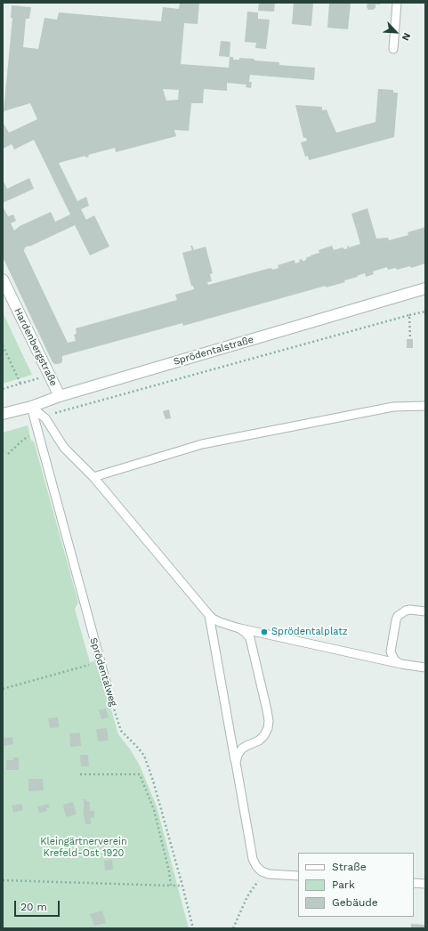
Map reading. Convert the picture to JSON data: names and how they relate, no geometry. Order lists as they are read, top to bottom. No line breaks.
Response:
{"streets":{"street":["Hardenbergstraße","Sprödentalstraße"],"lane":["Sprödentalweg"]},"crossings":[["Hardenbergstraße","Sprödentalstraße"],["Sprödentalstraße","Sprödentalweg"]],"parks":["Kleingärtnerverein Krefeld-Ost 1920"],"places":["Sprödentalplatz"],"legend":["Straße","Park","Gebäude"],"scale_bar":"20 m","north":"bottom right"}
